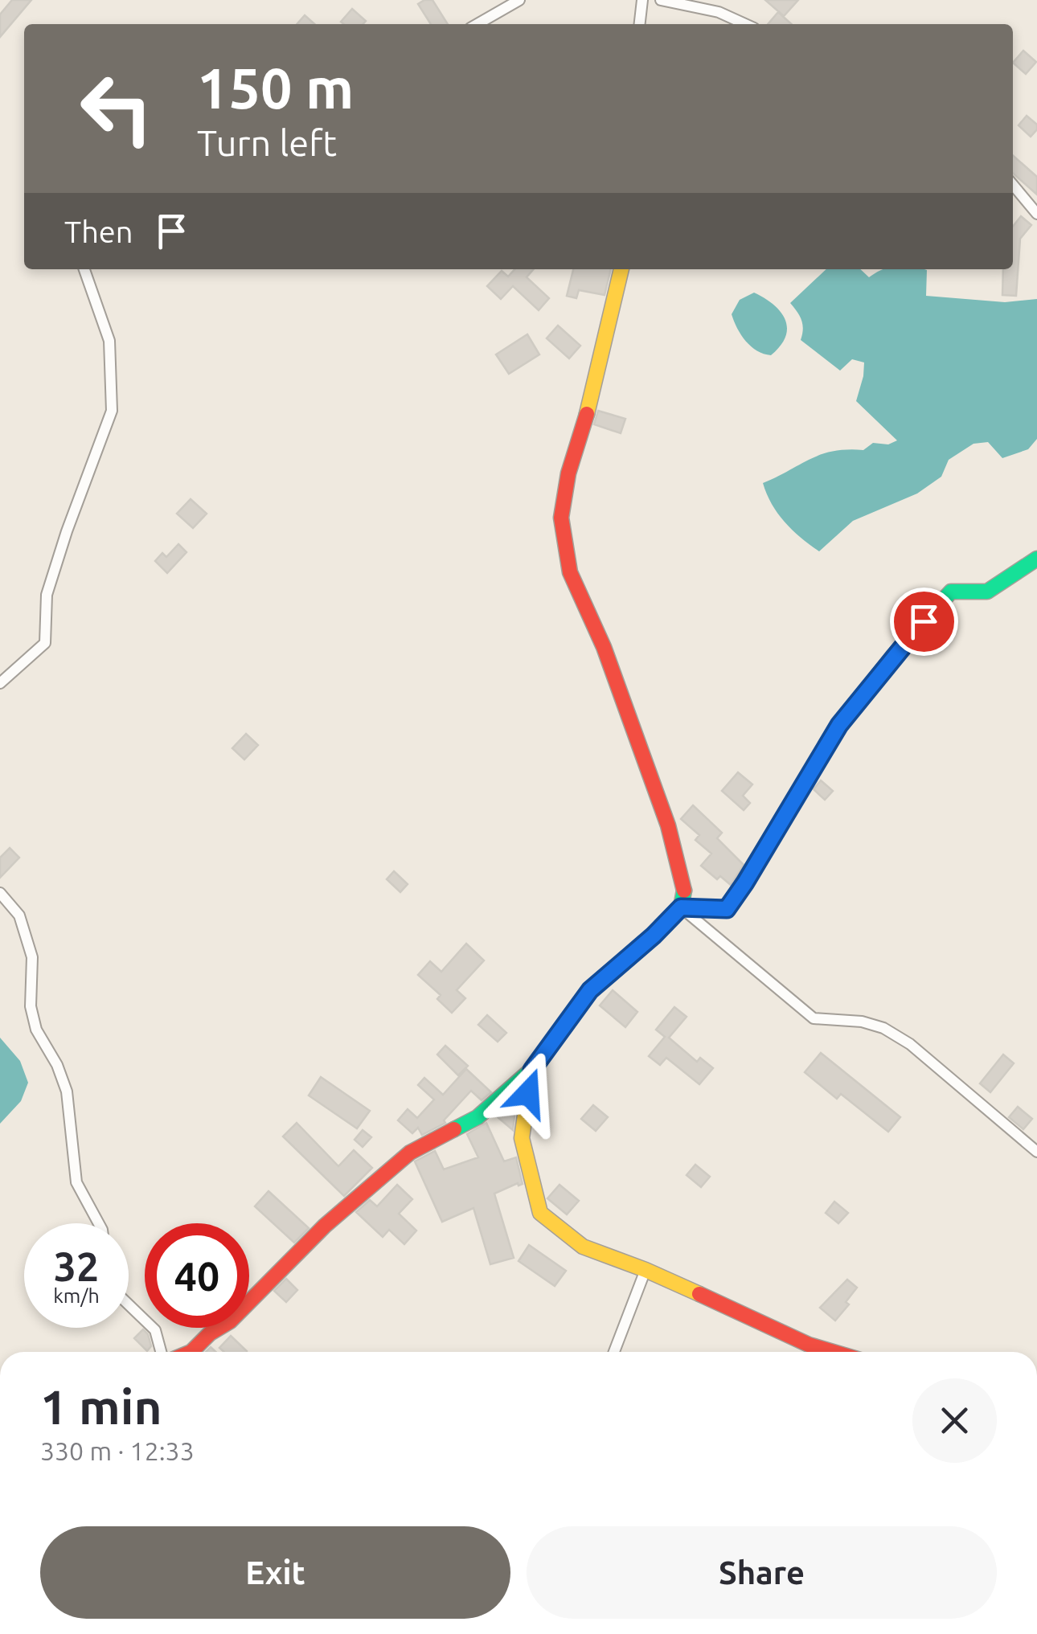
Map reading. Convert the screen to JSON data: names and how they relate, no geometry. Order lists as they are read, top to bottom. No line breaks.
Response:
{"page":{"turn":["150 m","Turn left"],"then":"Then","speed":"32 km/h","limit":"40","heading":["1 min","330 m · 12:33"],"buttons":["Exit","Share"]}}
